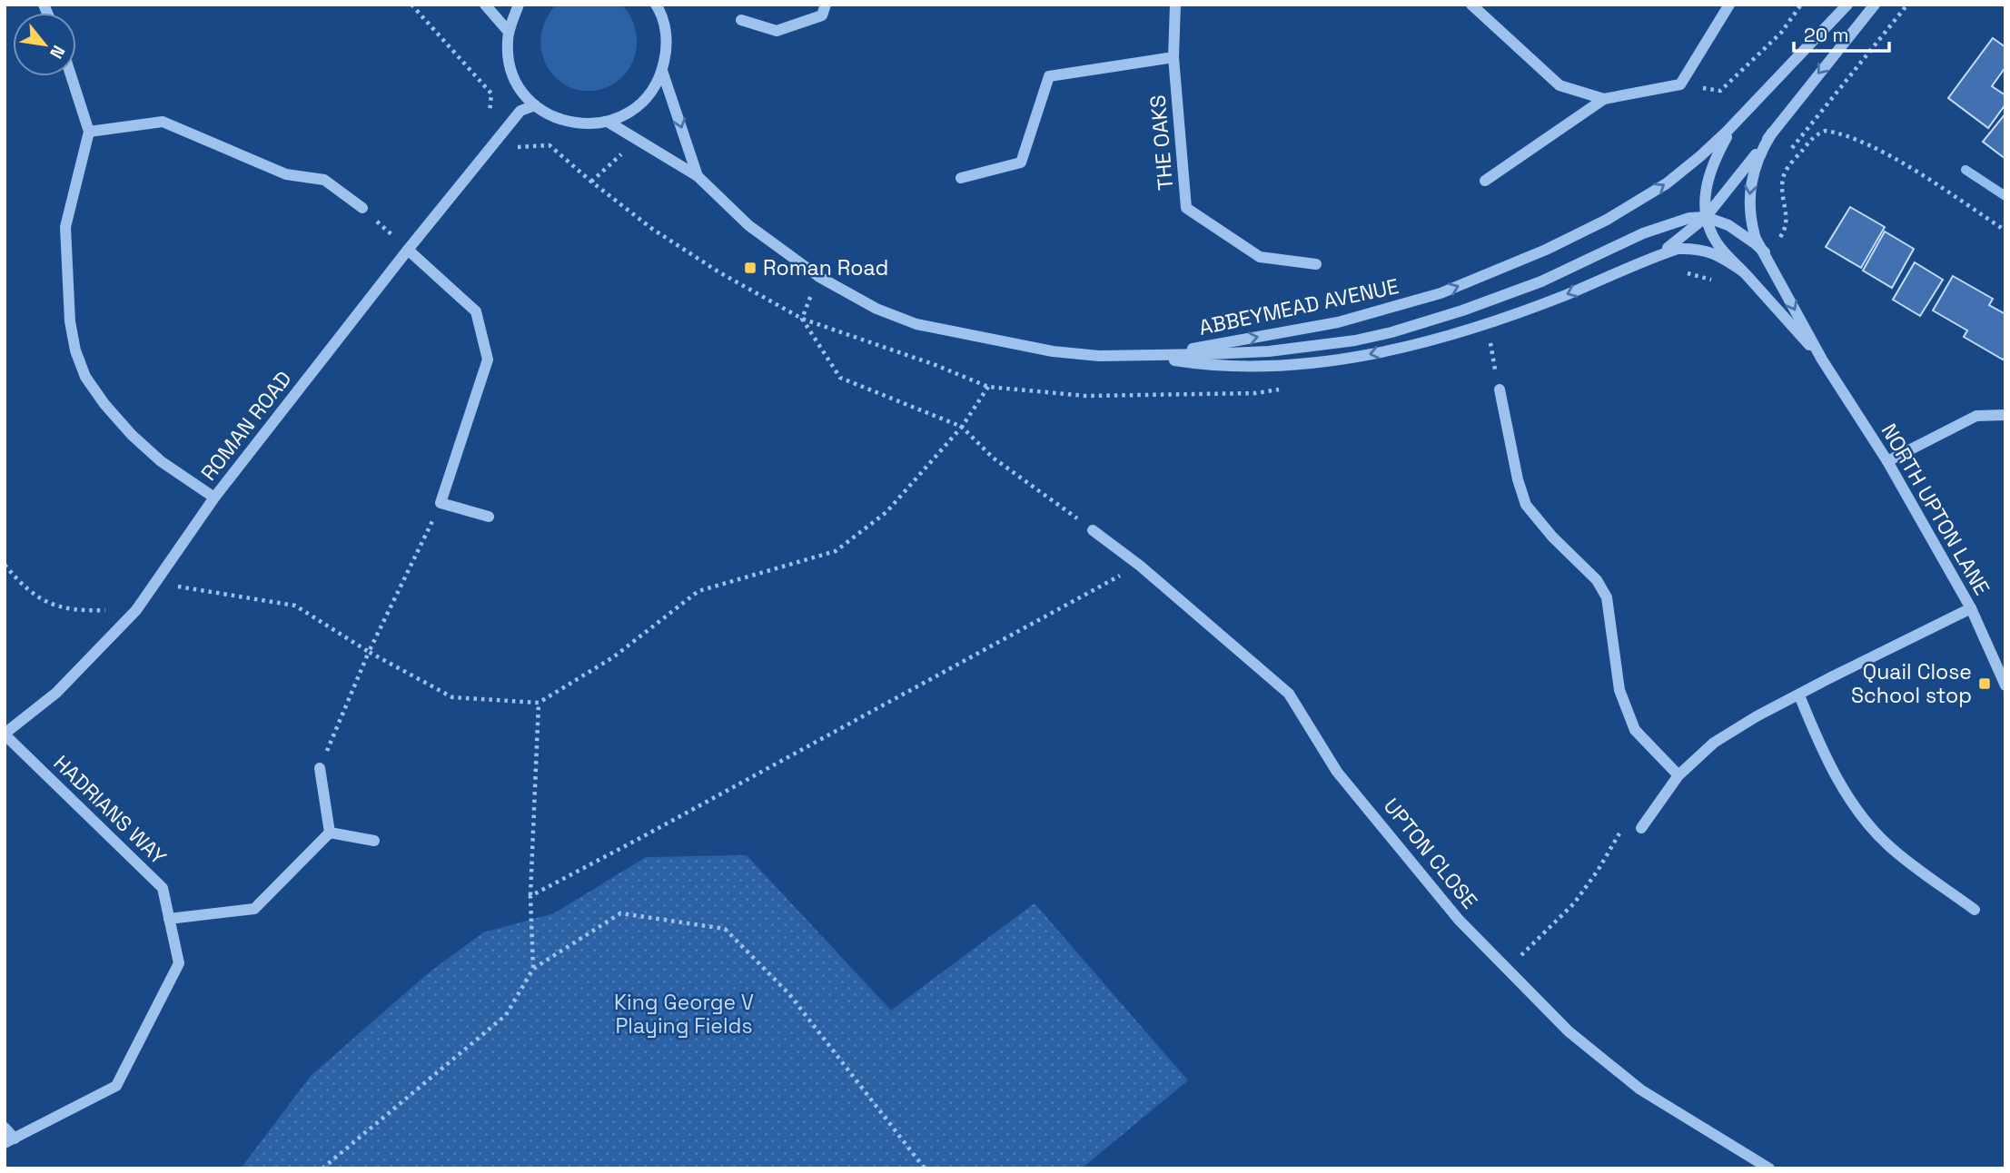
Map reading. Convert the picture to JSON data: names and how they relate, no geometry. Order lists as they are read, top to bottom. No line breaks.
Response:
{"streets":{"street":["THE OAKS","ABBEYMEAD AVENUE","ROMAN ROAD","NORTH UPTON LANE","HADRIANS WAY","UPTON CLOSE"]},"crossings":[["ABBEYMEAD AVENUE","NORTH UPTON LANE"],["ROMAN ROAD","HADRIANS WAY"]],"parks":["King George V Playing Fields"],"places":{"transit":["Roman Road","Quail Close School stop"]},"scale_bar":"20 m","north":"bottom right"}
